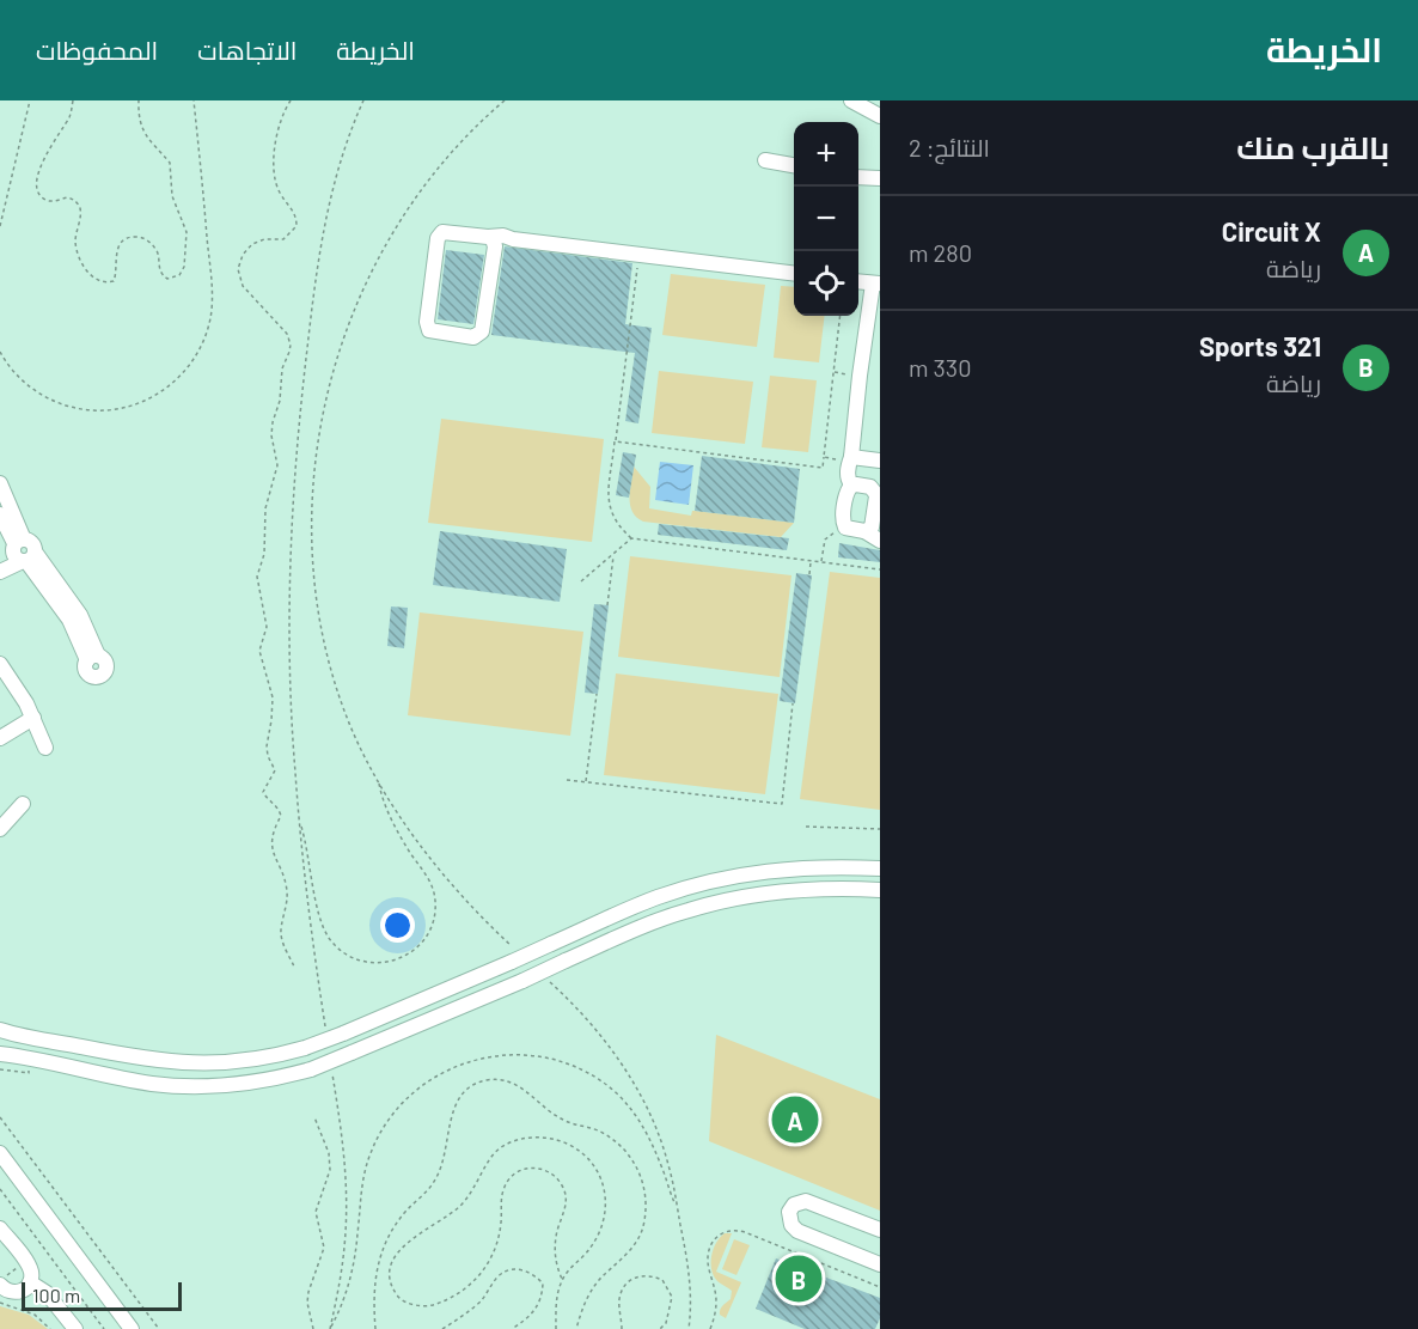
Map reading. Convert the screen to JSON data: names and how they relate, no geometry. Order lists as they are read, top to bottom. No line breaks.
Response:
{"scale_bar":"100 m","page":{"header":"الخريطة","nav":["الخريطة","الاتجاهات","المحفوظات"],"heading":["بالقرب منك","النتائج: 2"],"map_buttons":["+","−"],"list":[{"mark":"A","name":"Circuit X","note":"رياضة","value":"280 m"},{"mark":"B","name":"321 Sports","note":"رياضة","value":"330 m"}],"pins":["A","B"],"scale":"100 m"}}
